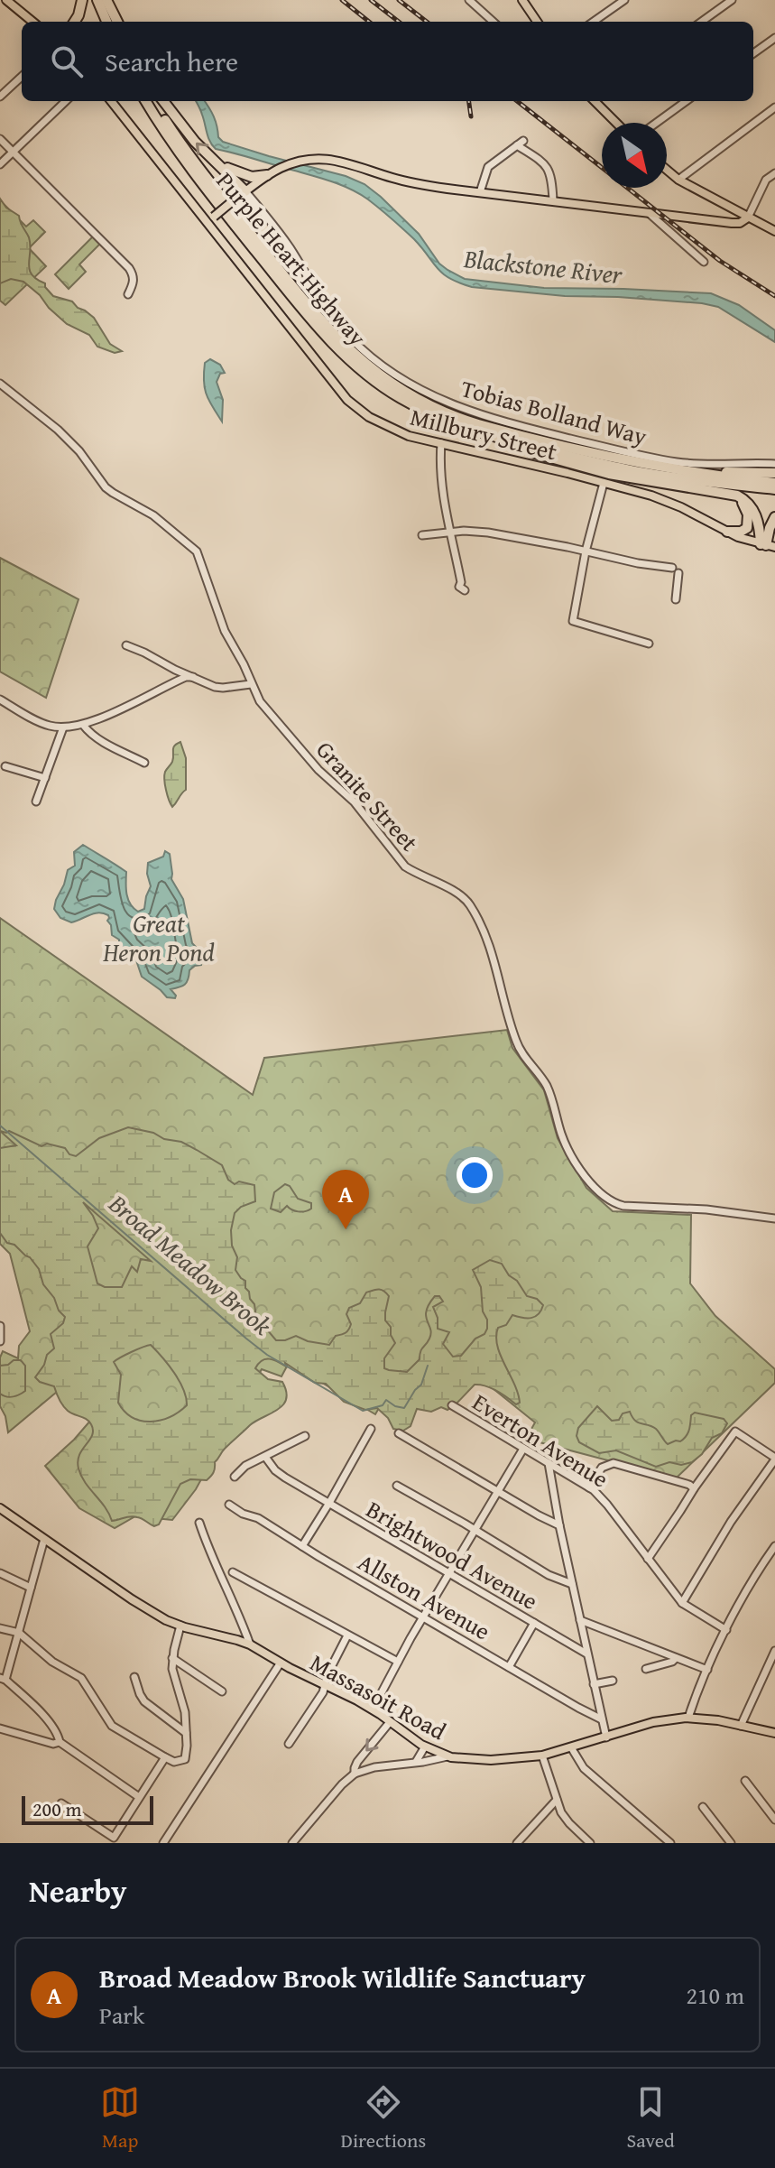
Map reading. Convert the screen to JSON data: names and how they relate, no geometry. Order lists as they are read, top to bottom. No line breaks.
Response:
{"streets":{"highway":["Purple Heart Highway"],"main road":["Millbury Street","Massasoit Road"],"street":["Tobias Bolland Way","Granite Street","Everton Avenue","Brightwood Avenue","Allston Avenue"]},"water":["Blackstone River","Great Heron Pond","Broad Meadow Brook"],"scale_bar":"200 m","north":"bottom right","page":{"search":"Search here","pins":"A","scale":"200 m","heading":"Nearby","list":[{"mark":"A","name":"Broad Meadow Brook Wildlife Sanctuary","note":"Park","value":"210 m"}],"nav":["Map","Directions","Saved"]}}
